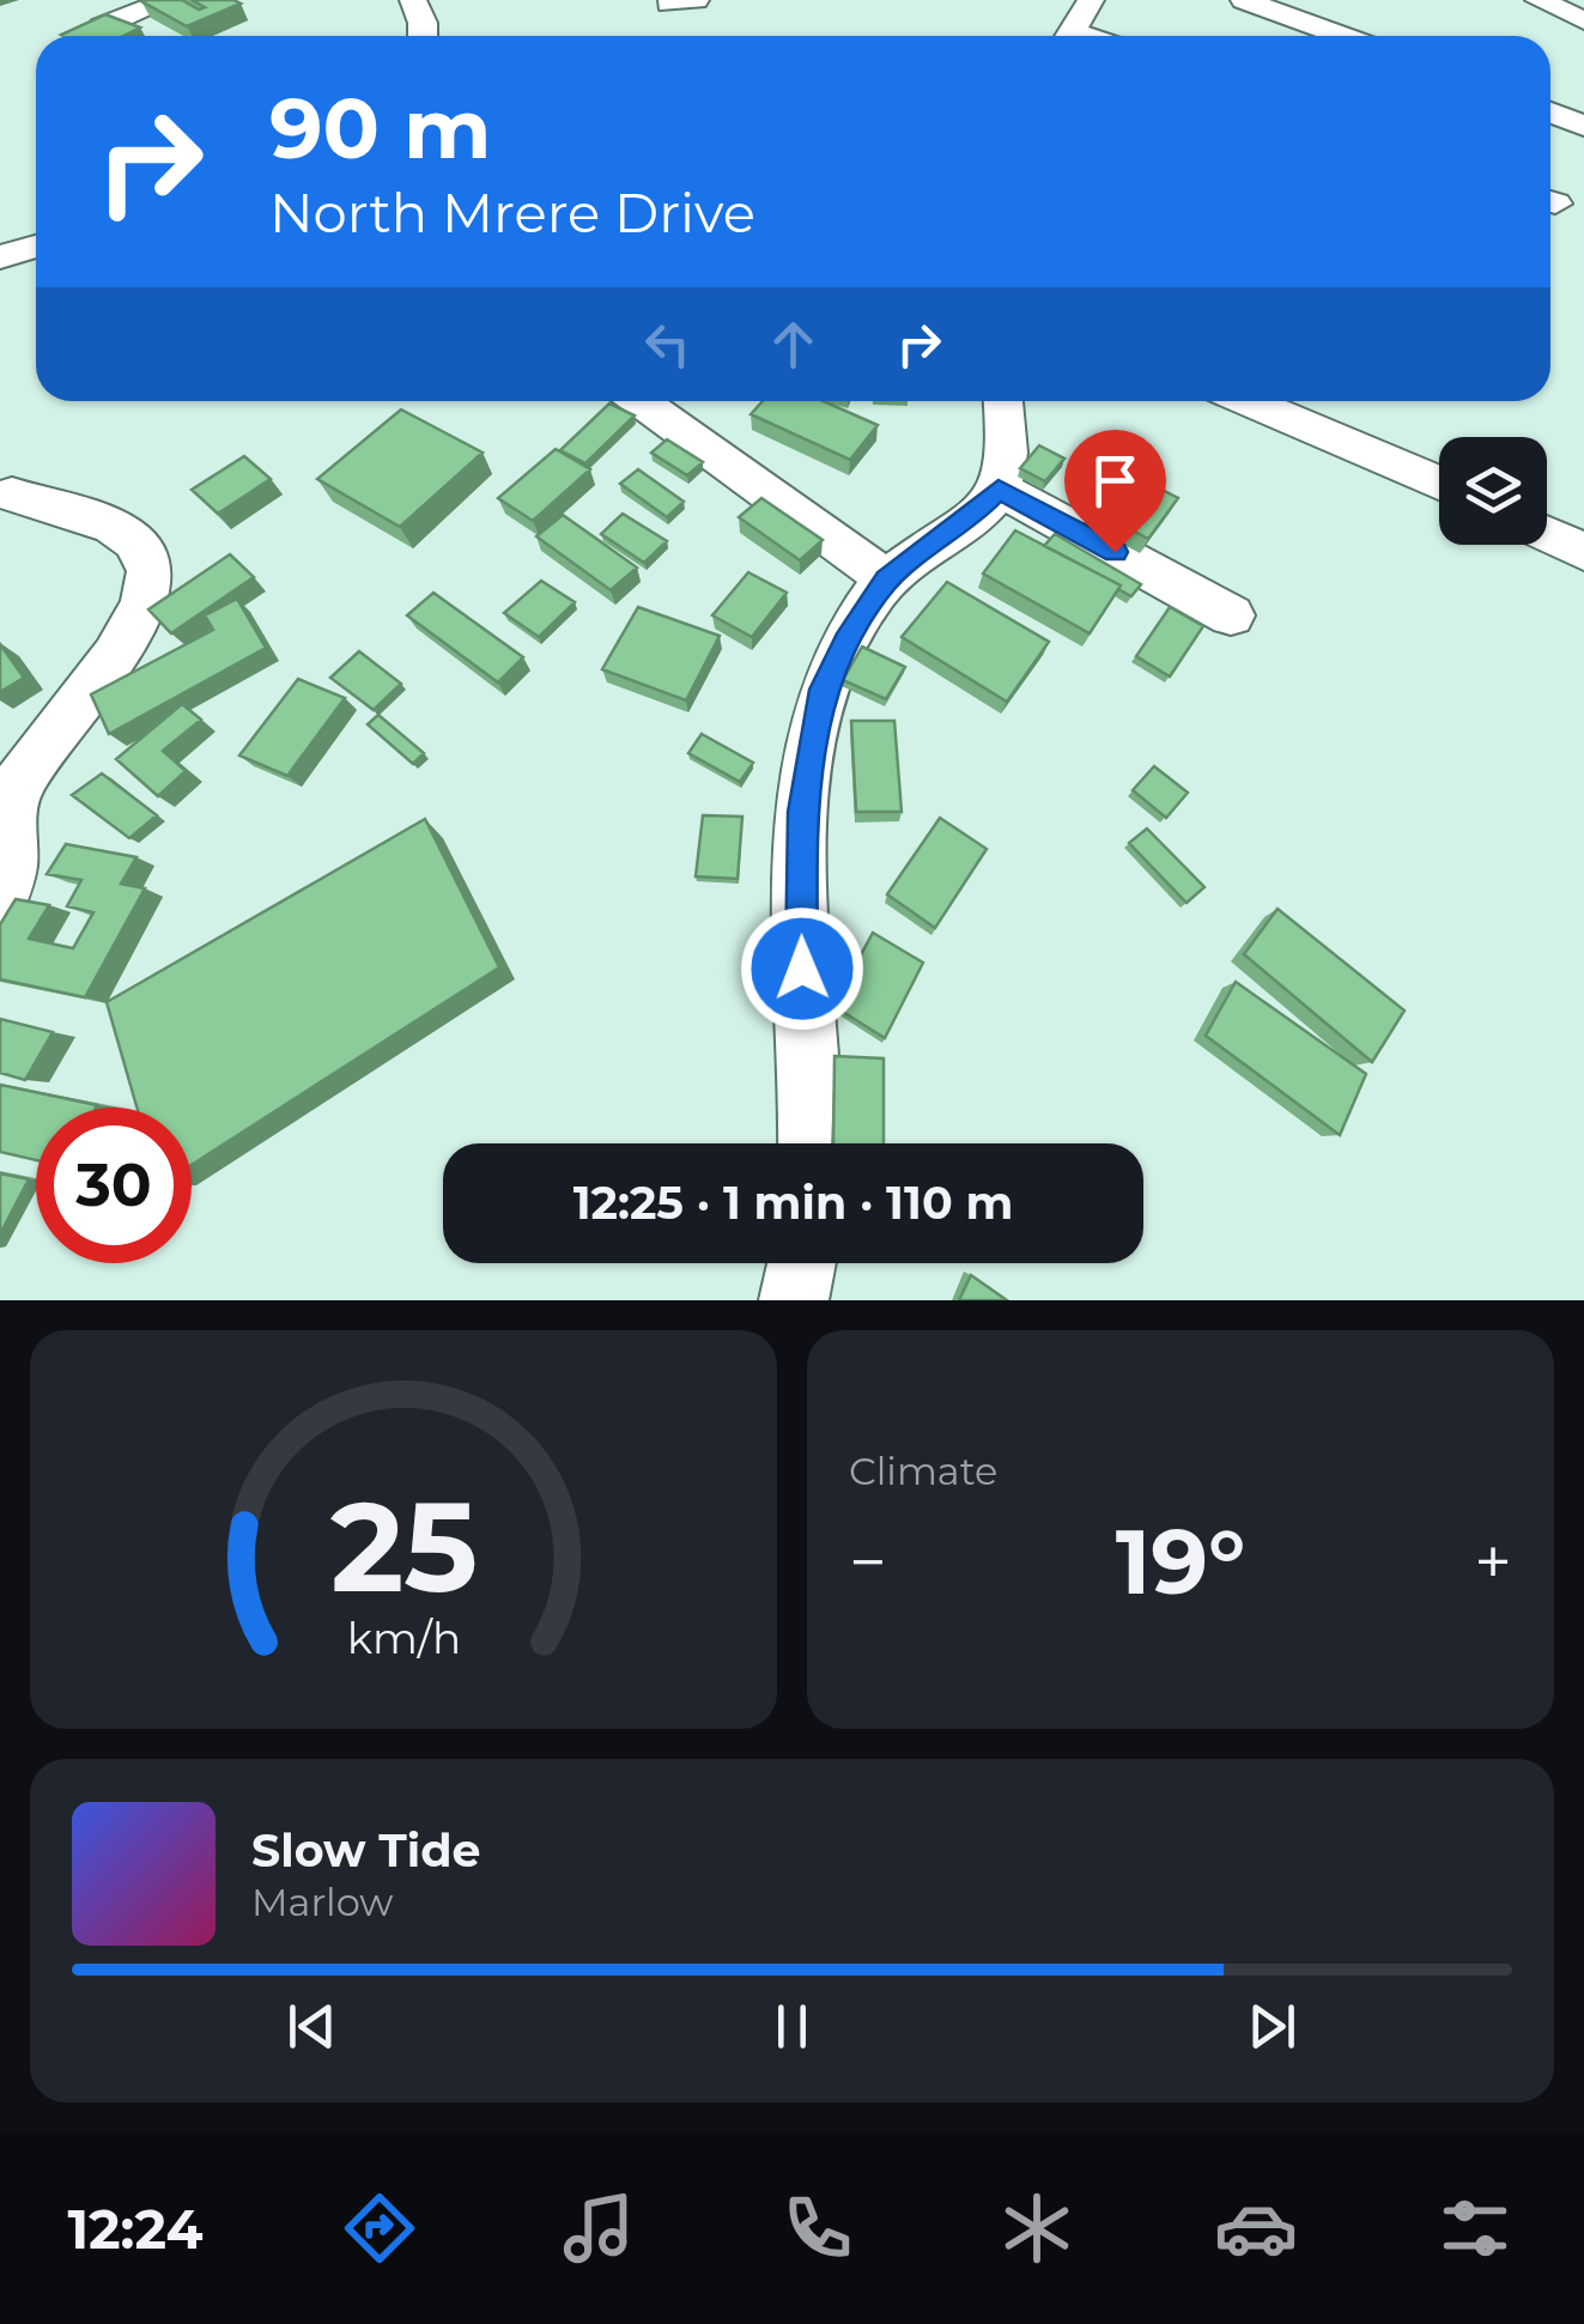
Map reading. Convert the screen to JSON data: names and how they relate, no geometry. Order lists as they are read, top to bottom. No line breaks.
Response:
{"page":{"turn":["90 m","North Mrere Drive"],"limit":"30","trip":"12:25 · 1 min · 110 m","tile":"Climate","heat":["−","19°","+"],"song":["Slow Tide","Marlow"],"tabs":"12:24","gauge":["25","km/h"]}}
